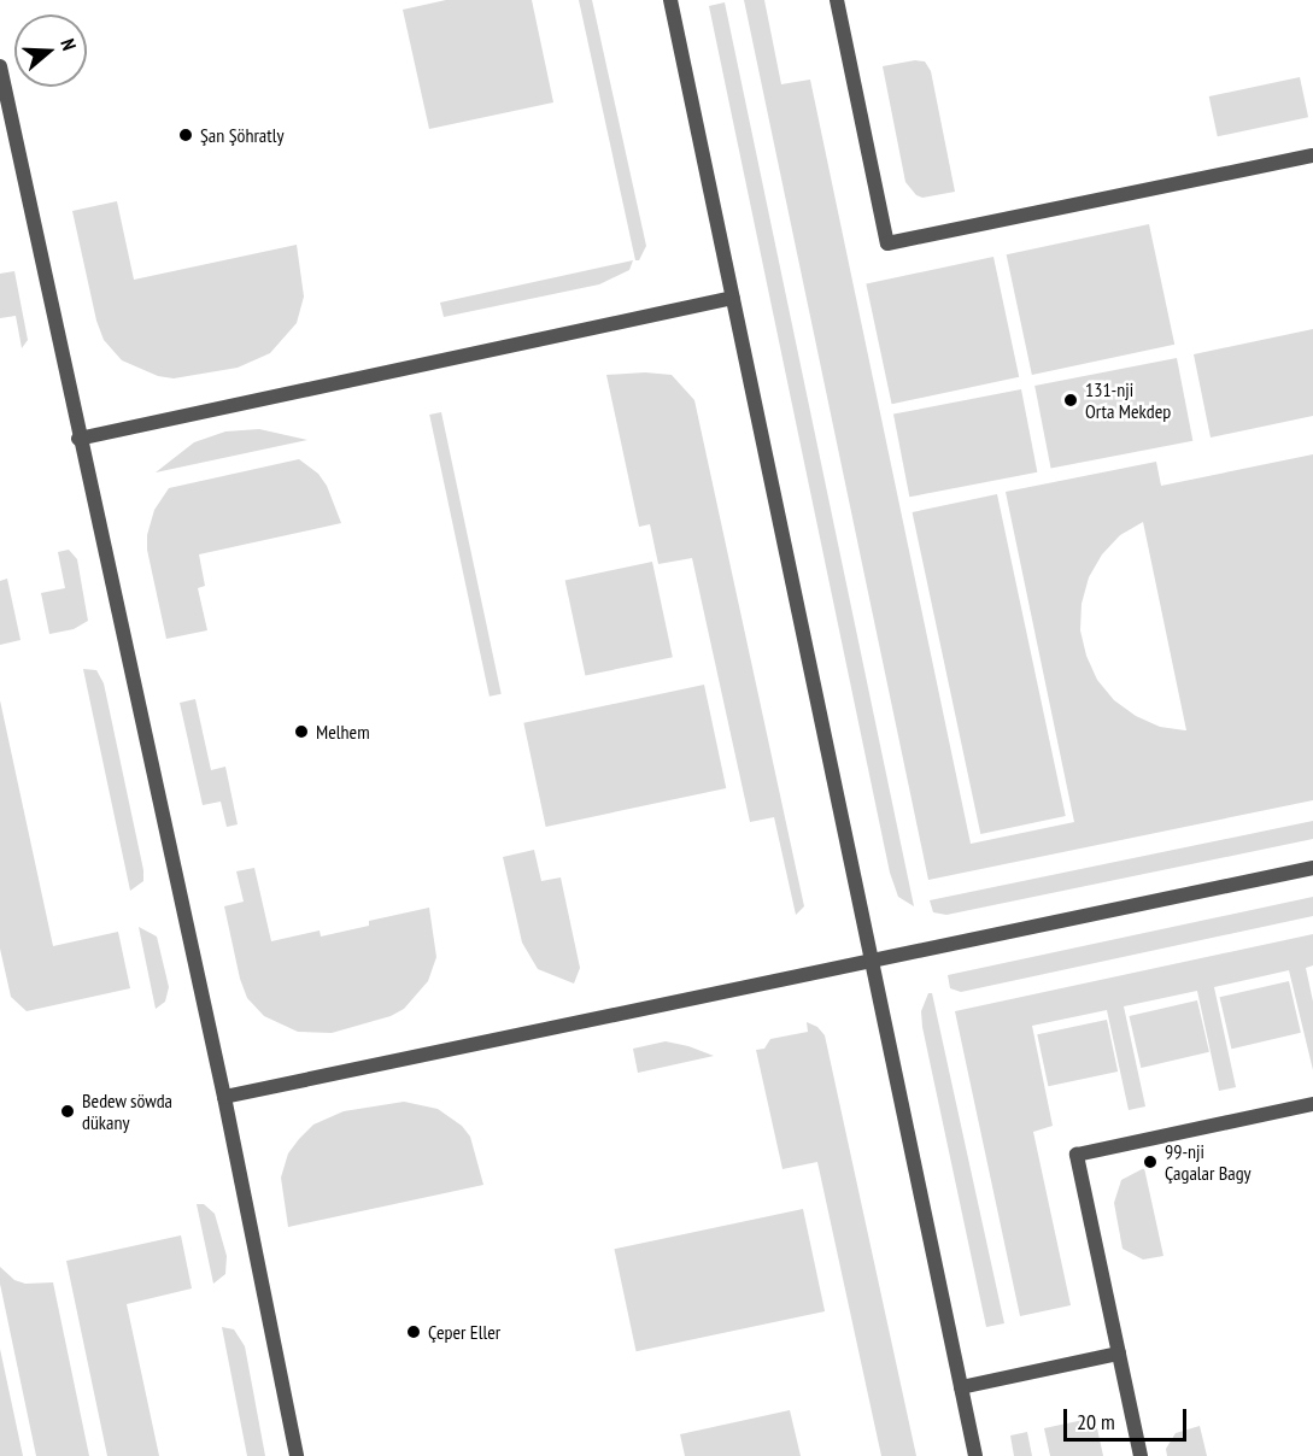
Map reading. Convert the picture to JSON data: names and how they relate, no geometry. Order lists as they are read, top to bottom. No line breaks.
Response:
{"places":["Şan Şöhratly","131-nji Orta Mekdep","Melhem","Bedew söwda dükany","99-nji Çagalar Bagy","Çeper Eller"],"scale_bar":"20 m","north":"right"}
